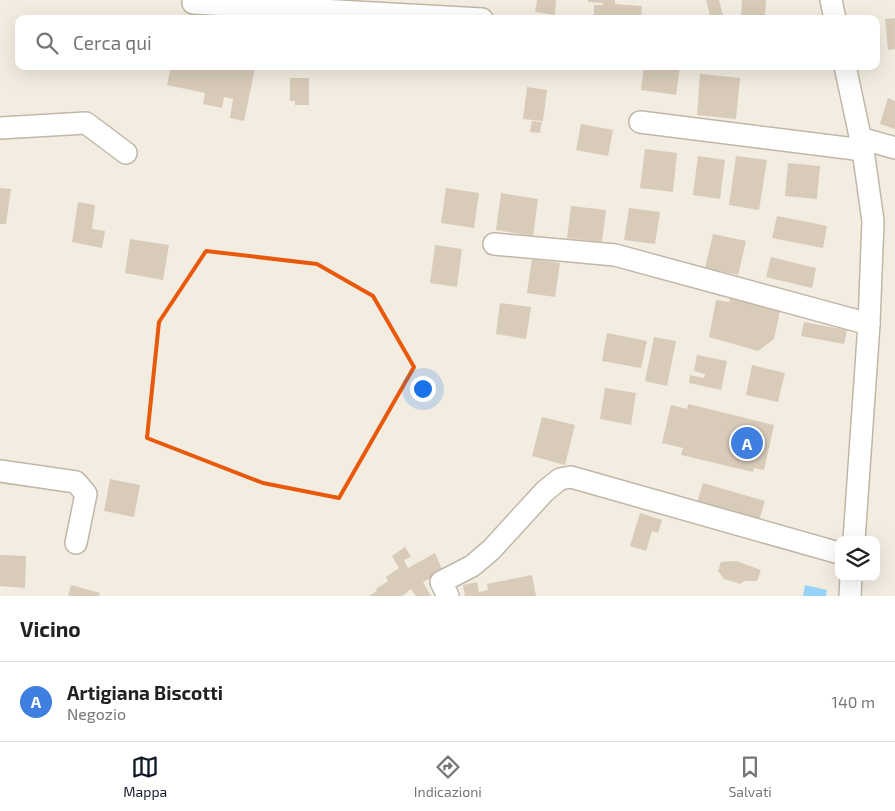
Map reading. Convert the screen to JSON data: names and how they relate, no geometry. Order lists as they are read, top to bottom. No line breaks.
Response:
{"page":{"search":"Cerca qui","pins":"A","heading":"Vicino","list":[{"mark":"A","name":"Artigiana Biscotti","note":"Negozio","value":"140 m"}],"nav":["Mappa","Indicazioni","Salvati"]}}
